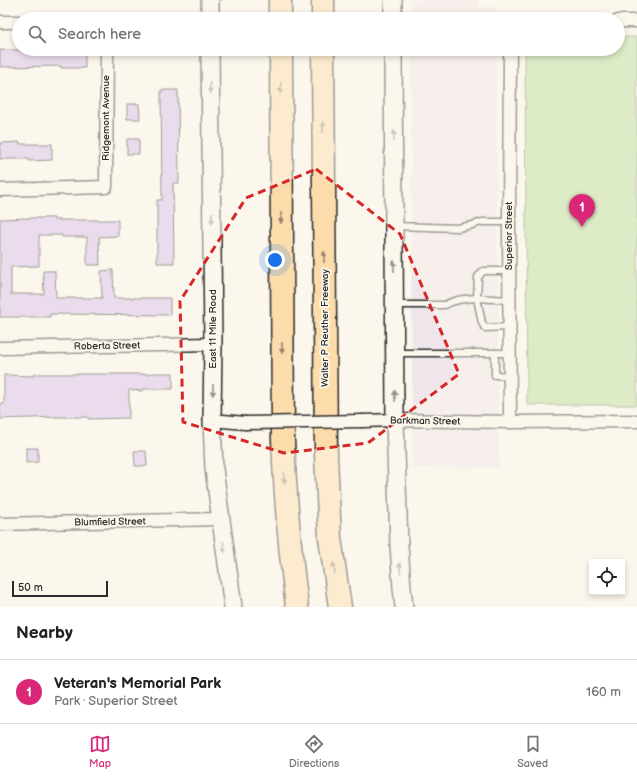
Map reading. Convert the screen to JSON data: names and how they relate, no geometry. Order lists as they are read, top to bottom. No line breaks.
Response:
{"streets":{"highway":["Walter P Reuther Freeway"],"main road":["East 11 Mile Road"],"street":["Ridgemont Avenue","Superior Street","Roberta Street","Barkman Street","Blumfield Street"]},"crossings":[["Superior Street","Barkman Street"],["East 11 Mile Road","Roberta Street"],["East 11 Mile Road","Barkman Street"],["East 11 Mile Road","Blumfield Street"]],"one_way":["East 11 Mile Road"],"scale_bar":"50 m","page":{"search":"Search here","pins":"1","scale":"50 m","heading":"Nearby","list":[{"mark":"1","name":"Veteran's Memorial Park","note":"Park · Superior Street","value":"160 m"}],"nav":["Map","Directions","Saved"]}}
